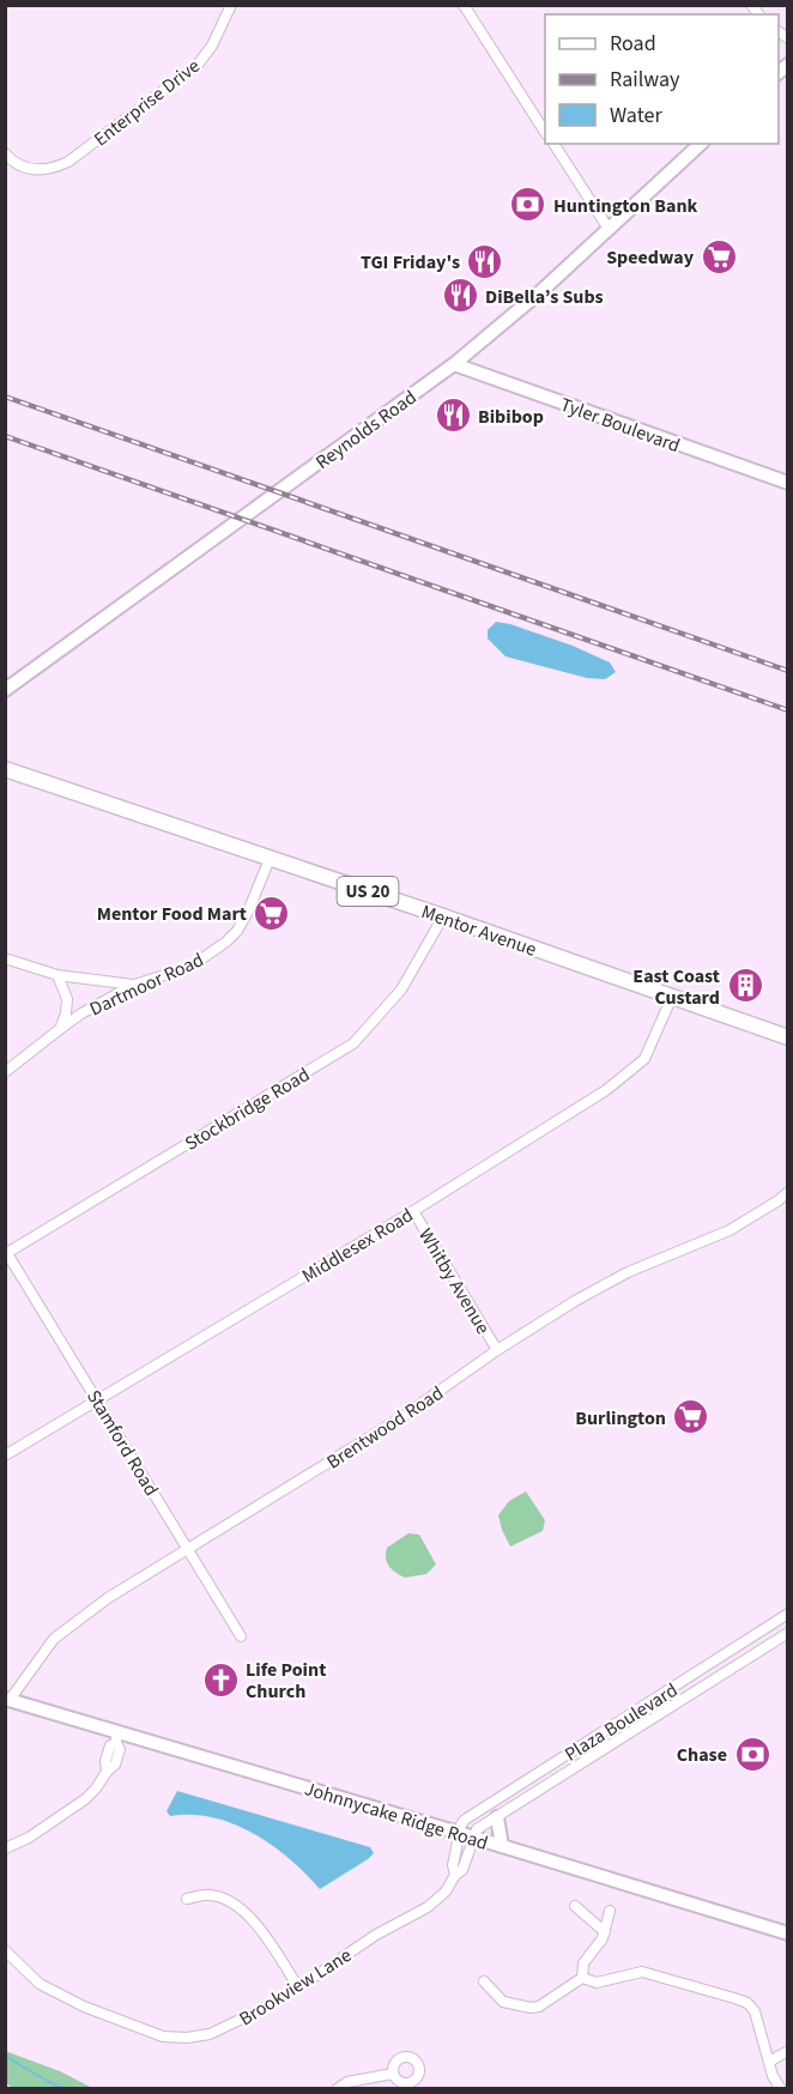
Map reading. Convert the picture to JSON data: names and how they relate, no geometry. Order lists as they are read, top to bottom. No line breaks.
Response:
{"streets":{"main road":["Tyler Boulevard","Reynolds Road","US 20","Mentor Avenue","Johnnycake Ridge Road"],"street":["Enterprise Drive","Dartmoor Road","Stockbridge Road","Middlesex Road","Whitby Avenue","Brentwood Road","Stamford Road","Plaza Boulevard","Brookview Lane"]},"crossings":[["Tyler Boulevard","Reynolds Road"],["Mentor Avenue","Dartmoor Road"],["Mentor Avenue","Stockbridge Road"],["Mentor Avenue","Middlesex Road"],["Stockbridge Road","Stamford Road"],["Middlesex Road","Whitby Avenue"],["Middlesex Road","Stamford Road"],["Whitby Avenue","Brentwood Road"],["Brentwood Road","Stamford Road"],["Brentwood Road","Johnnycake Ridge Road"],["Plaza Boulevard","Johnnycake Ridge Road"],["Plaza Boulevard","Brookview Lane"],["Johnnycake Ridge Road","Brookview Lane"]],"places":{"bank":["Huntington Bank","Chase"],"supermarket":["Speedway","Mentor Food Mart","Burlington"],"restaurant":["TGI Friday's","DiBella’s Subs","Bibibop"],"building":["East Coast Custard"],"church":["Life Point Church"]},"legend":["Road","Railway","Water"]}
